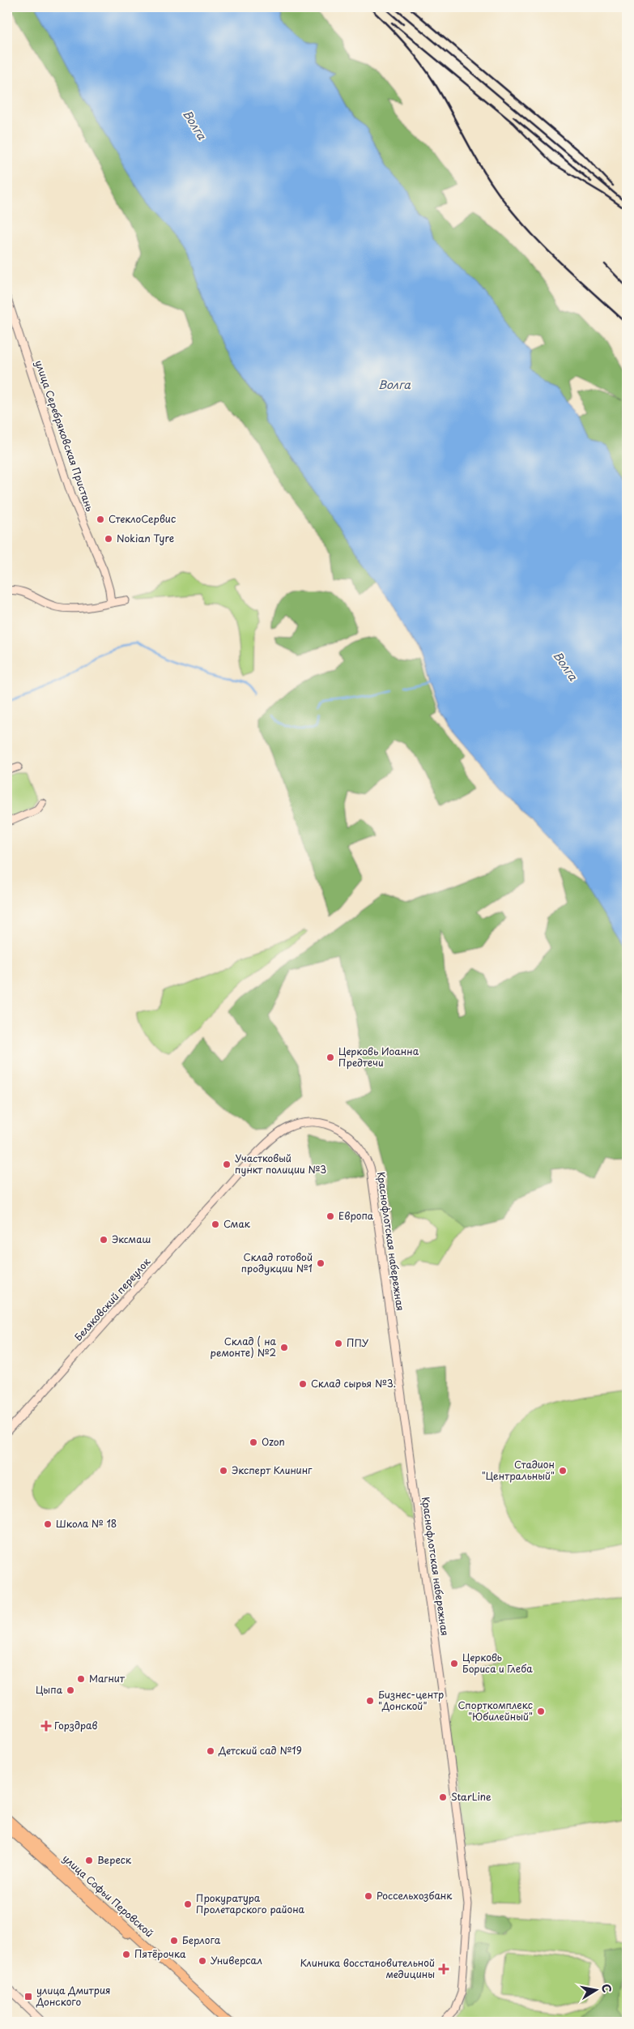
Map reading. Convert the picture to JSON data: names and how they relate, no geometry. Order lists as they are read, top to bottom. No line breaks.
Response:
{"streets":{"main road":["улица Софьи Перовской"],"street":["улица Серебряковская Пристань","Краснофлотская набережная","Беляковский переулок"]},"crossings":[["Краснофлотская набережная","Беляковский переулок"]],"water":["Волга"],"places":{"other":["СтеклоСервис","Nokian Tyre","Церковь Иоанна Предтечи","Участковый пункт полиции №3","Европа","Смак","Эксмаш","Склад готовой продукции №1","ППУ","Склад ( на ремонте) №2","Склад сырья №3.","Ozon","Эксперт Клининг","Стадион \"Центральный\"","Школа № 18","Церковь Бориса и Глеба","Магнит","Цыпа","Бизнес-центр \"Донской\"","Спорткомплекс \"Юбилейный\"","Детский сад №19","StarLine","Вереск","Россельхозбанк","Прокуратура Пролетарского района","Берлога","Пятёрочка","Универсал"],"health":["Горздрав","Клиника восстановительной медицины"],"transit":["улица Дмитрия Донского"]},"north":"right"}
